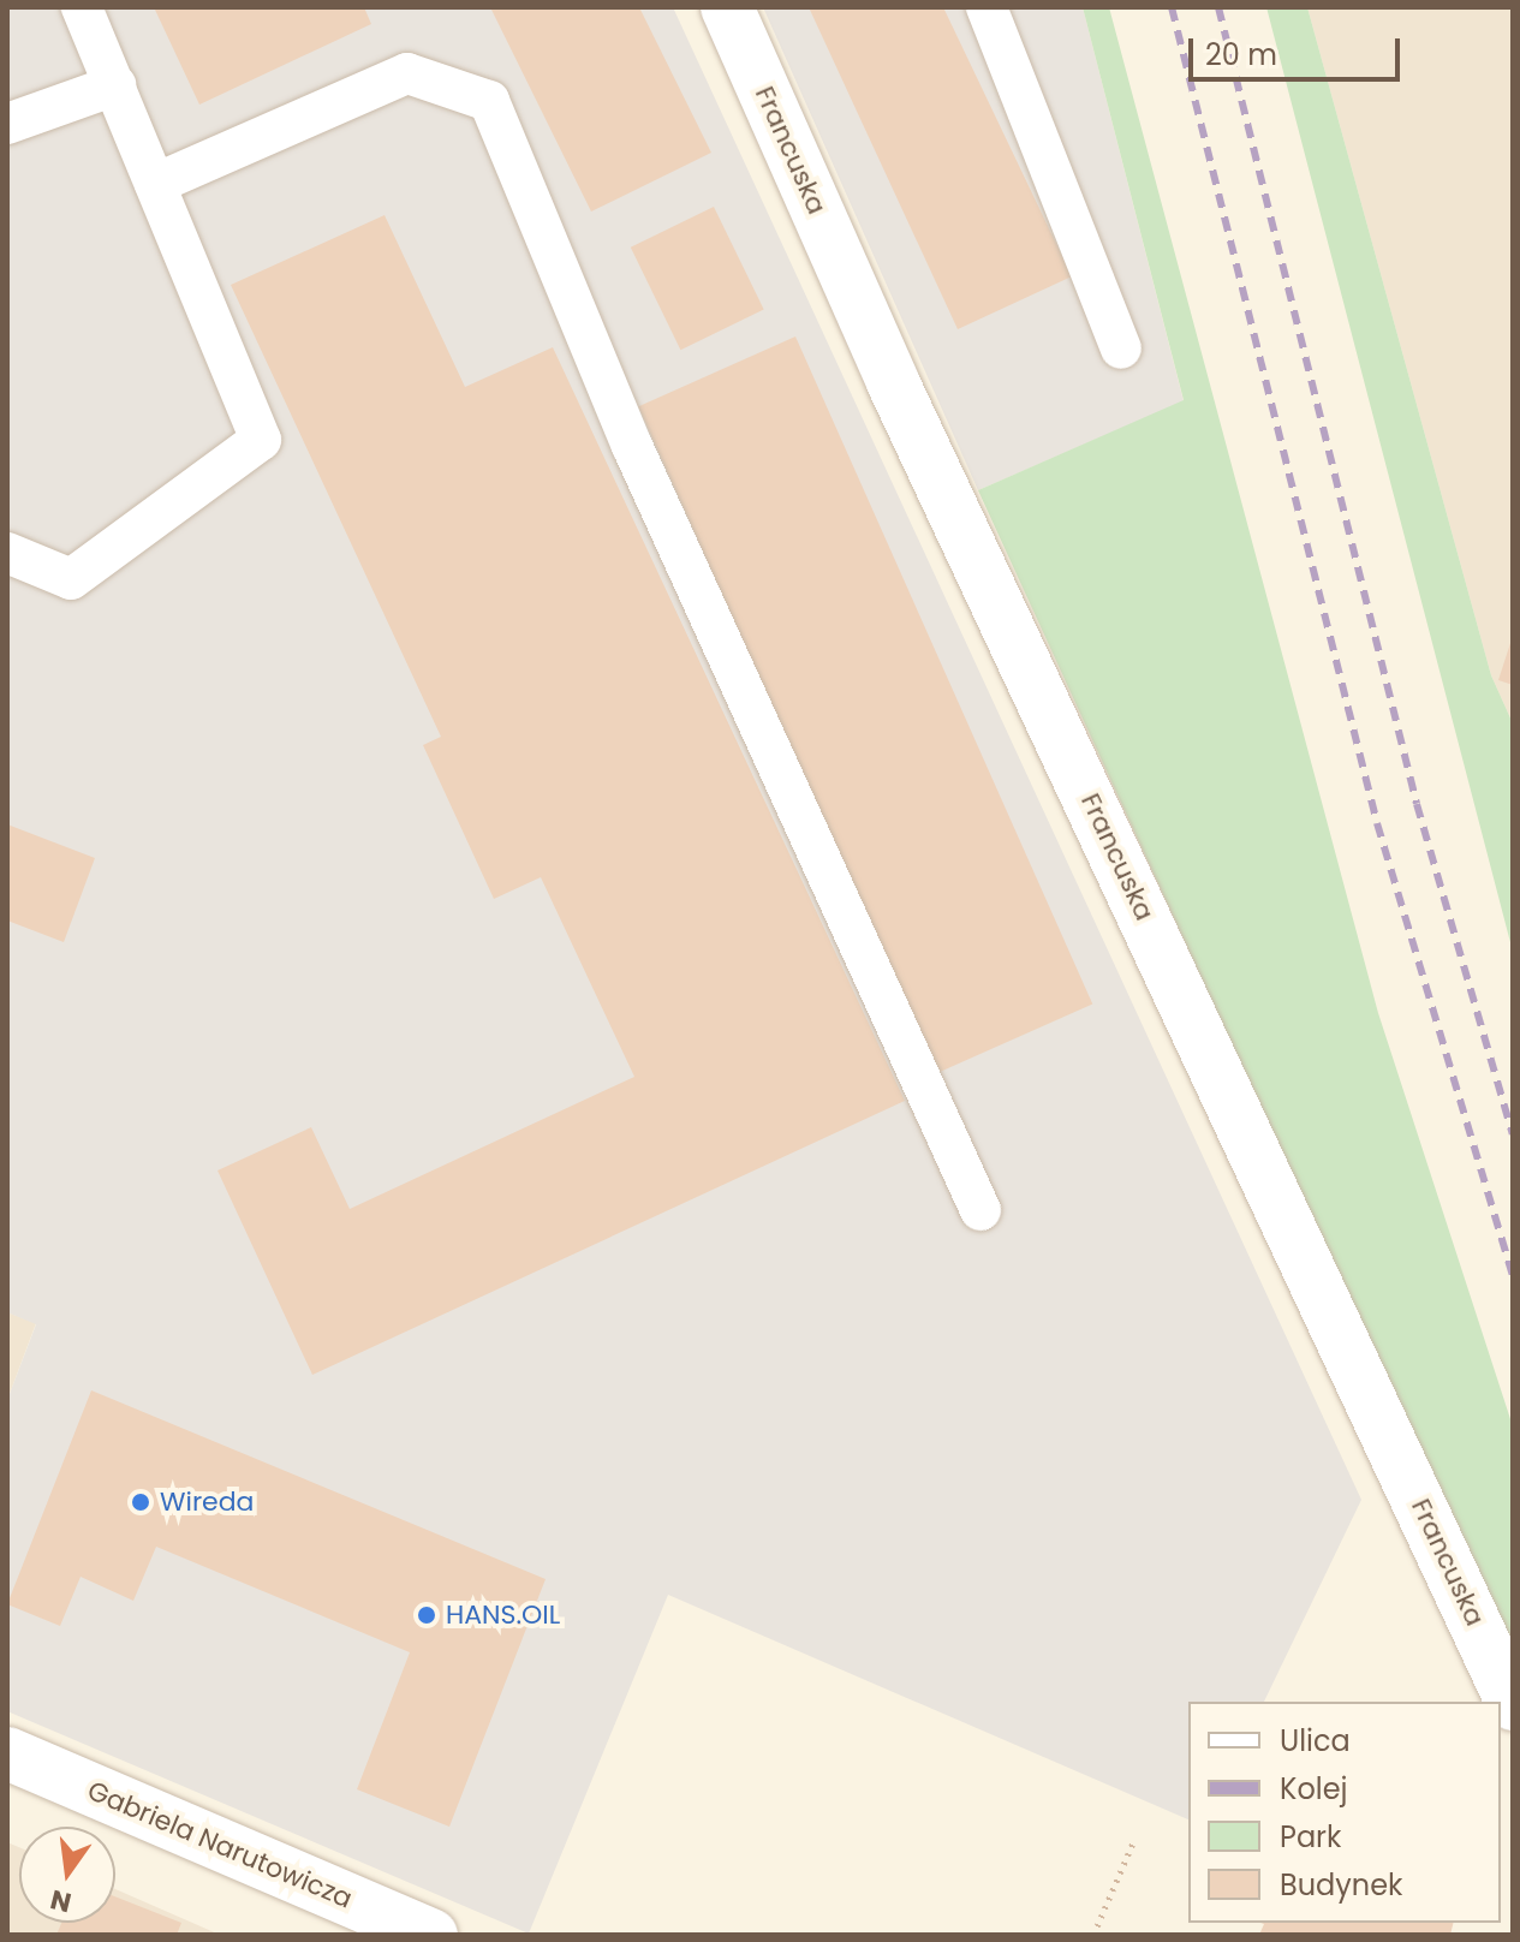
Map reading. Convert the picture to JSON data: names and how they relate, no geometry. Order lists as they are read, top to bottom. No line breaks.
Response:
{"streets":{"street":["Francuska","Gabriela Narutowicza"]},"places":["Wireda","HANS.OIL"],"legend":["Ulica","Kolej","Park","Budynek"],"scale_bar":"20 m","north":"bottom"}
